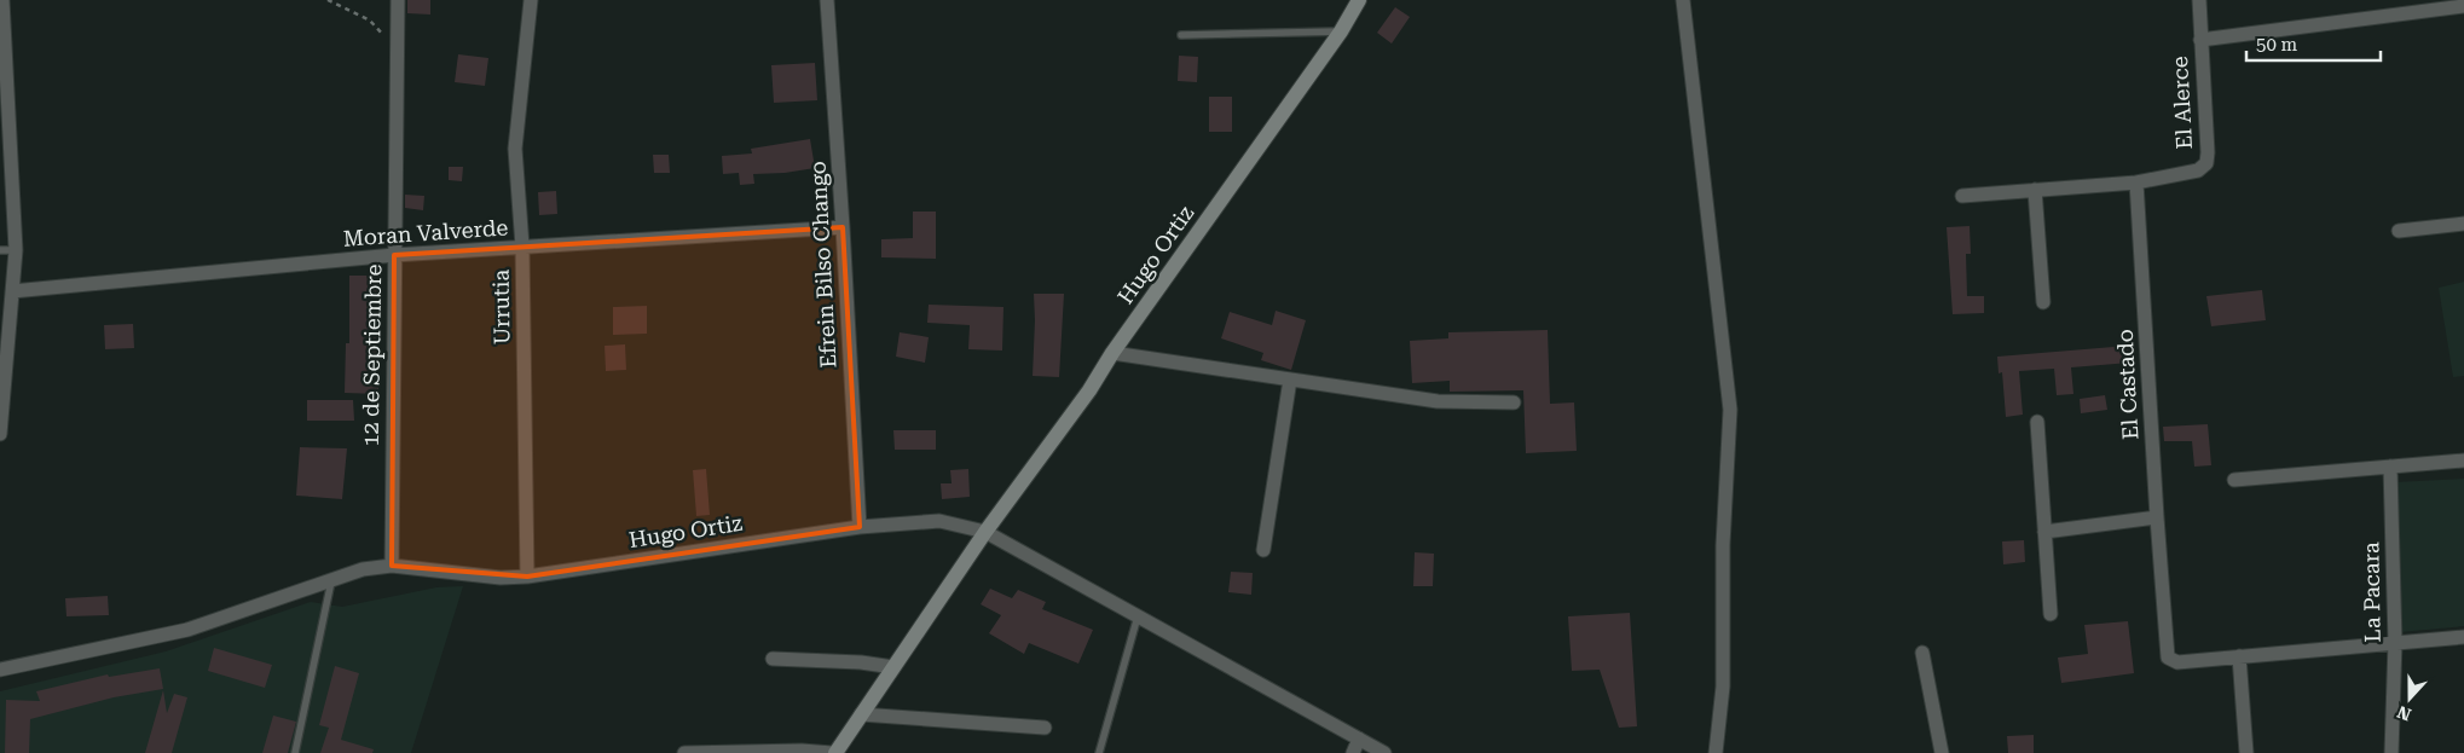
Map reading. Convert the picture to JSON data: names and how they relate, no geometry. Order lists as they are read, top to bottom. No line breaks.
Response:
{"streets":{"street":["El Alerce","Moran Valverde","Hugo Ortiz","Efrein Bilso Chango","Urrutia","12 de Septiembre","El Castado","La Pacara"]},"crossings":[["El Alerce","El Castado"],["Moran Valverde","Efrein Bilso Chango"],["Moran Valverde","Urrutia"],["Moran Valverde","12 de Septiembre"],["Hugo Ortiz","Efrein Bilso Chango"],["Hugo Ortiz","Urrutia"],["Hugo Ortiz","12 de Septiembre"]],"scale_bar":"50 m","north":"bottom"}
